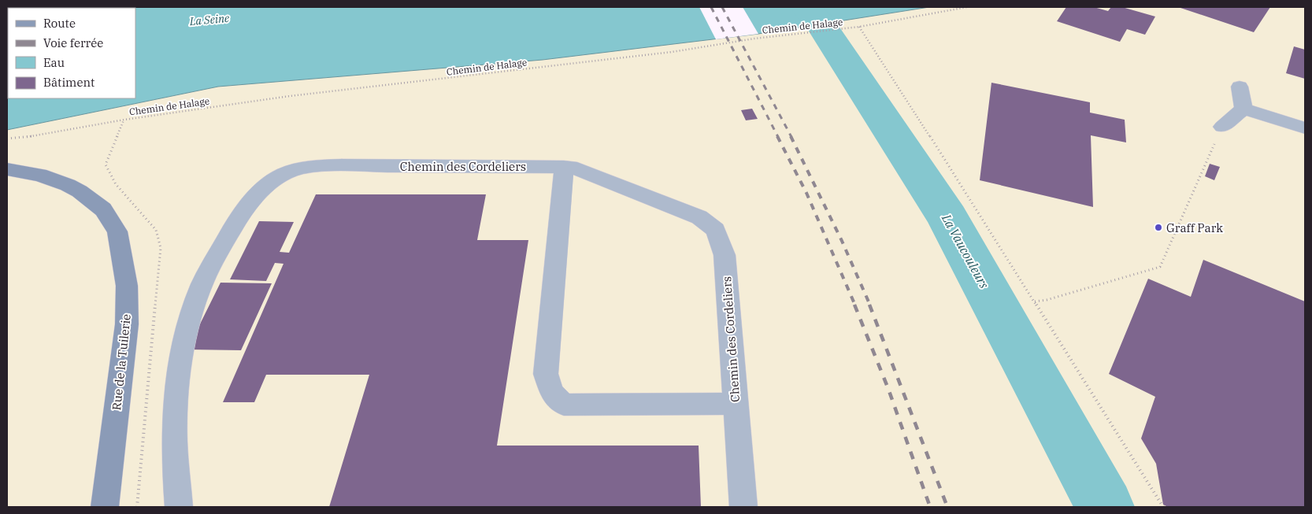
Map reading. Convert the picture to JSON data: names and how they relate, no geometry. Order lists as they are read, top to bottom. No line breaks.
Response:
{"streets":{"main road":["Rue de la Tuilerie"],"street":["Chemin des Cordeliers"],"path":["Chemin de Halage"]},"water":["La Seine","La Vaucouleurs"],"places":["Graff Park"],"legend":["Route","Voie ferrée","Eau","Bâtiment"]}
